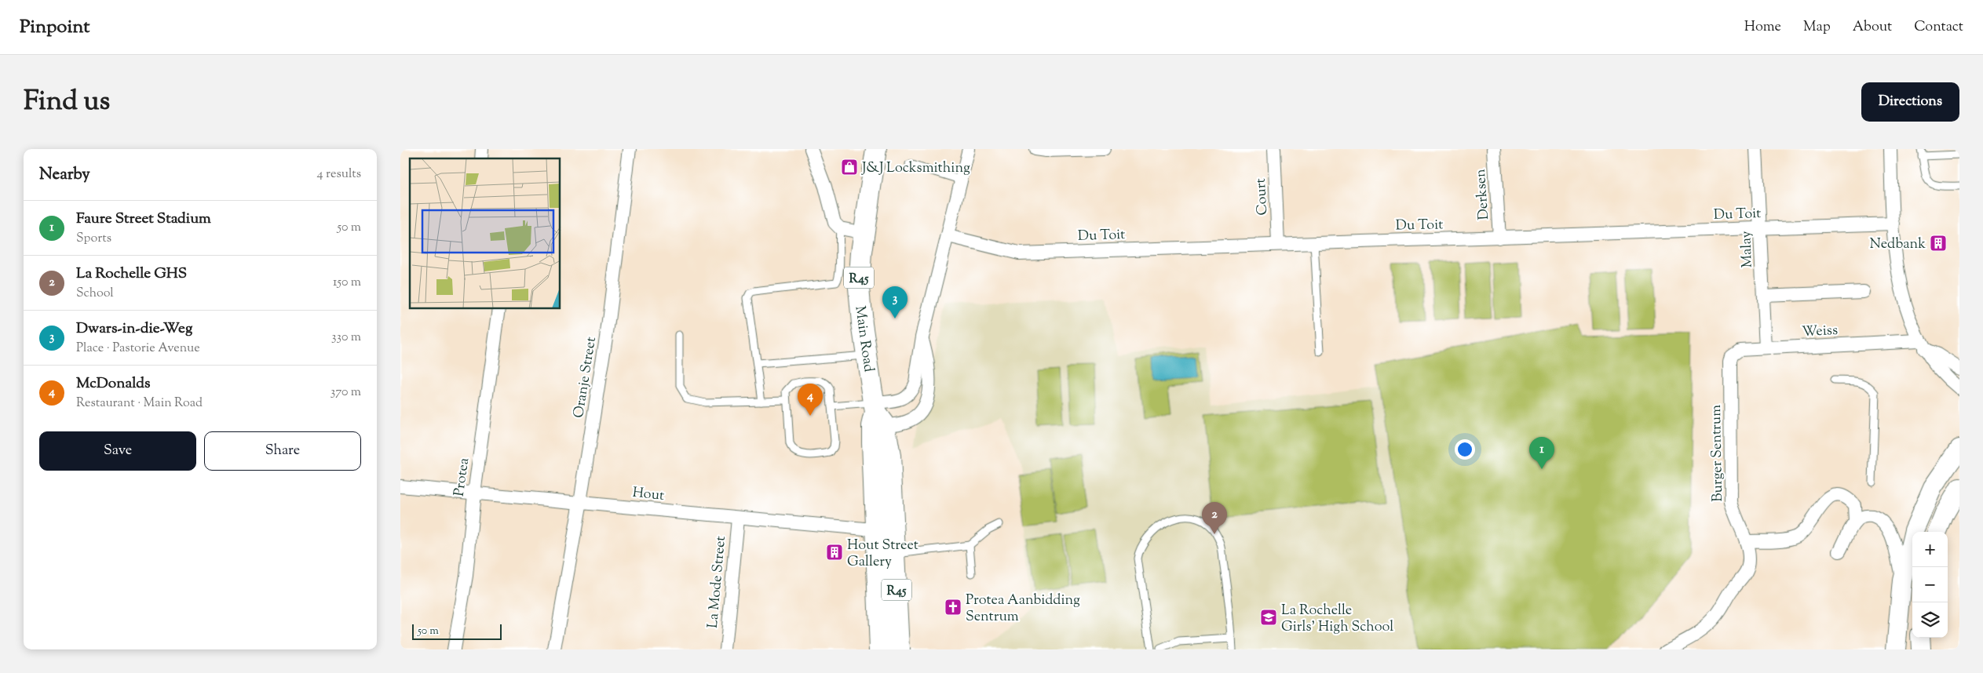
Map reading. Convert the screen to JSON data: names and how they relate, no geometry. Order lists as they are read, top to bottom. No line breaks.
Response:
{"streets":{"main road":["R45","Main Road"],"street":["Derksen","Court","Du Toit","Malay","Weiss","Oranje Street","Burger Sentrum","Protea","Hout","La Mode Street"]},"crossings":[["Derksen","Du Toit"],["Court","Du Toit"],["Du Toit","Malay"],["Malay","Weiss"],["Weiss","Burger Sentrum"],["Main Road","Hout"],["Oranje Street","Hout"],["Protea","Hout"],["Hout","La Mode Street"]],"places":{"shop":["J&J Locksmithing"],"building":["Nedbank","Hout Street Gallery"],"church":["Protea Aanbidding Sentrum"],"school or university":["La Rochelle Girls' High School"]},"scale_bar":"50 m","page":{"header":"Pinpoint","nav":["Home","Map","About","Contact"],"title":"Find us","buttons":["Directions",["Save","Share"]],"heading":["Nearby","4 results"],"list":[{"mark":"1","name":"Faure Street Stadium","note":"Sports","value":"50 m"},{"mark":"2","name":"La Rochelle GHS","note":"School","value":"150 m"},{"mark":"3","name":"Dwars-in-die-Weg","note":"Place · Pastorie Avenue","value":"330 m"},{"mark":"4","name":"McDonalds","note":"Restaurant · Main Road","value":"370 m"}],"pins":["3","4","1","2"],"map_buttons":["+","−"],"scale":"50 m"}}
